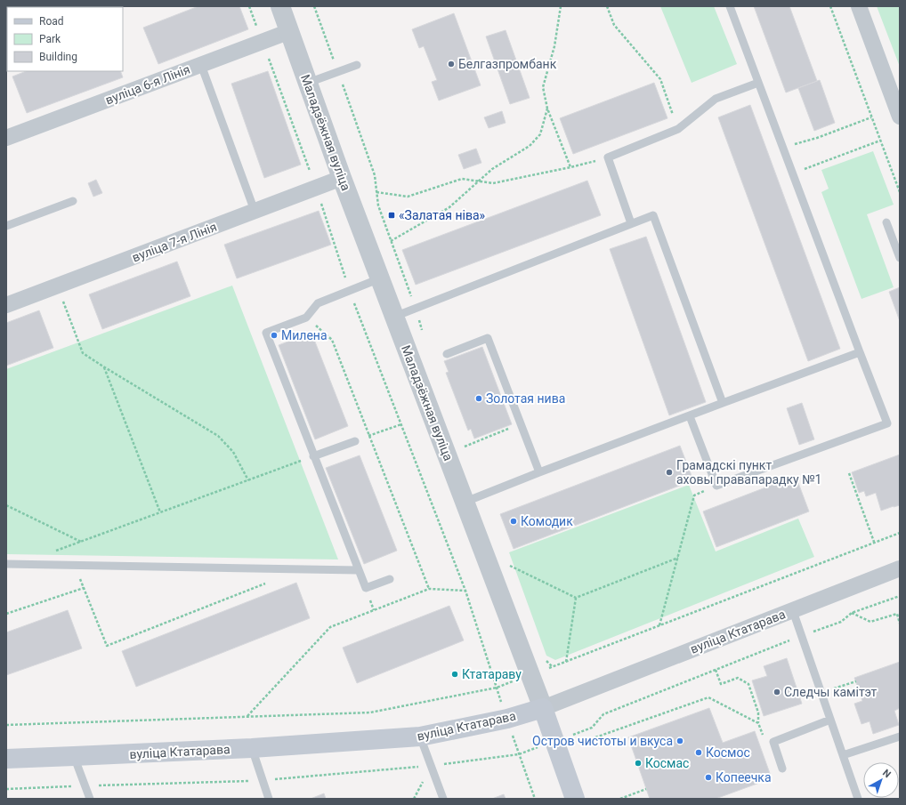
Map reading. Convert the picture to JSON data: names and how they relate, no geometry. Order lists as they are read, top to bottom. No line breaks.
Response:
{"streets":{"main road":["Маладзёжная вуліца","вуліца Ктатарава"],"street":["вуліца 6-я Лінія","вуліца 7-я Лінія"]},"crossings":[["вуліца 6-я Лінія","Маладзёжная вуліца"],["Маладзёжная вуліца","вуліца 7-я Лінія"],["Маладзёжная вуліца","вуліца Ктатарава"]],"places":{"other":["Белгазпромбанк","Милена","Золотая нива","Грамадскі пункт аховы правапарадку №1","Комодик","Ктатараву","Следчы камітэт","Остров чистоты и вкуса","Космос","Космас","Копеечка"],"transit":["«Залатая ніва»"]},"legend":["Road","Park","Building"],"north":"top right"}
